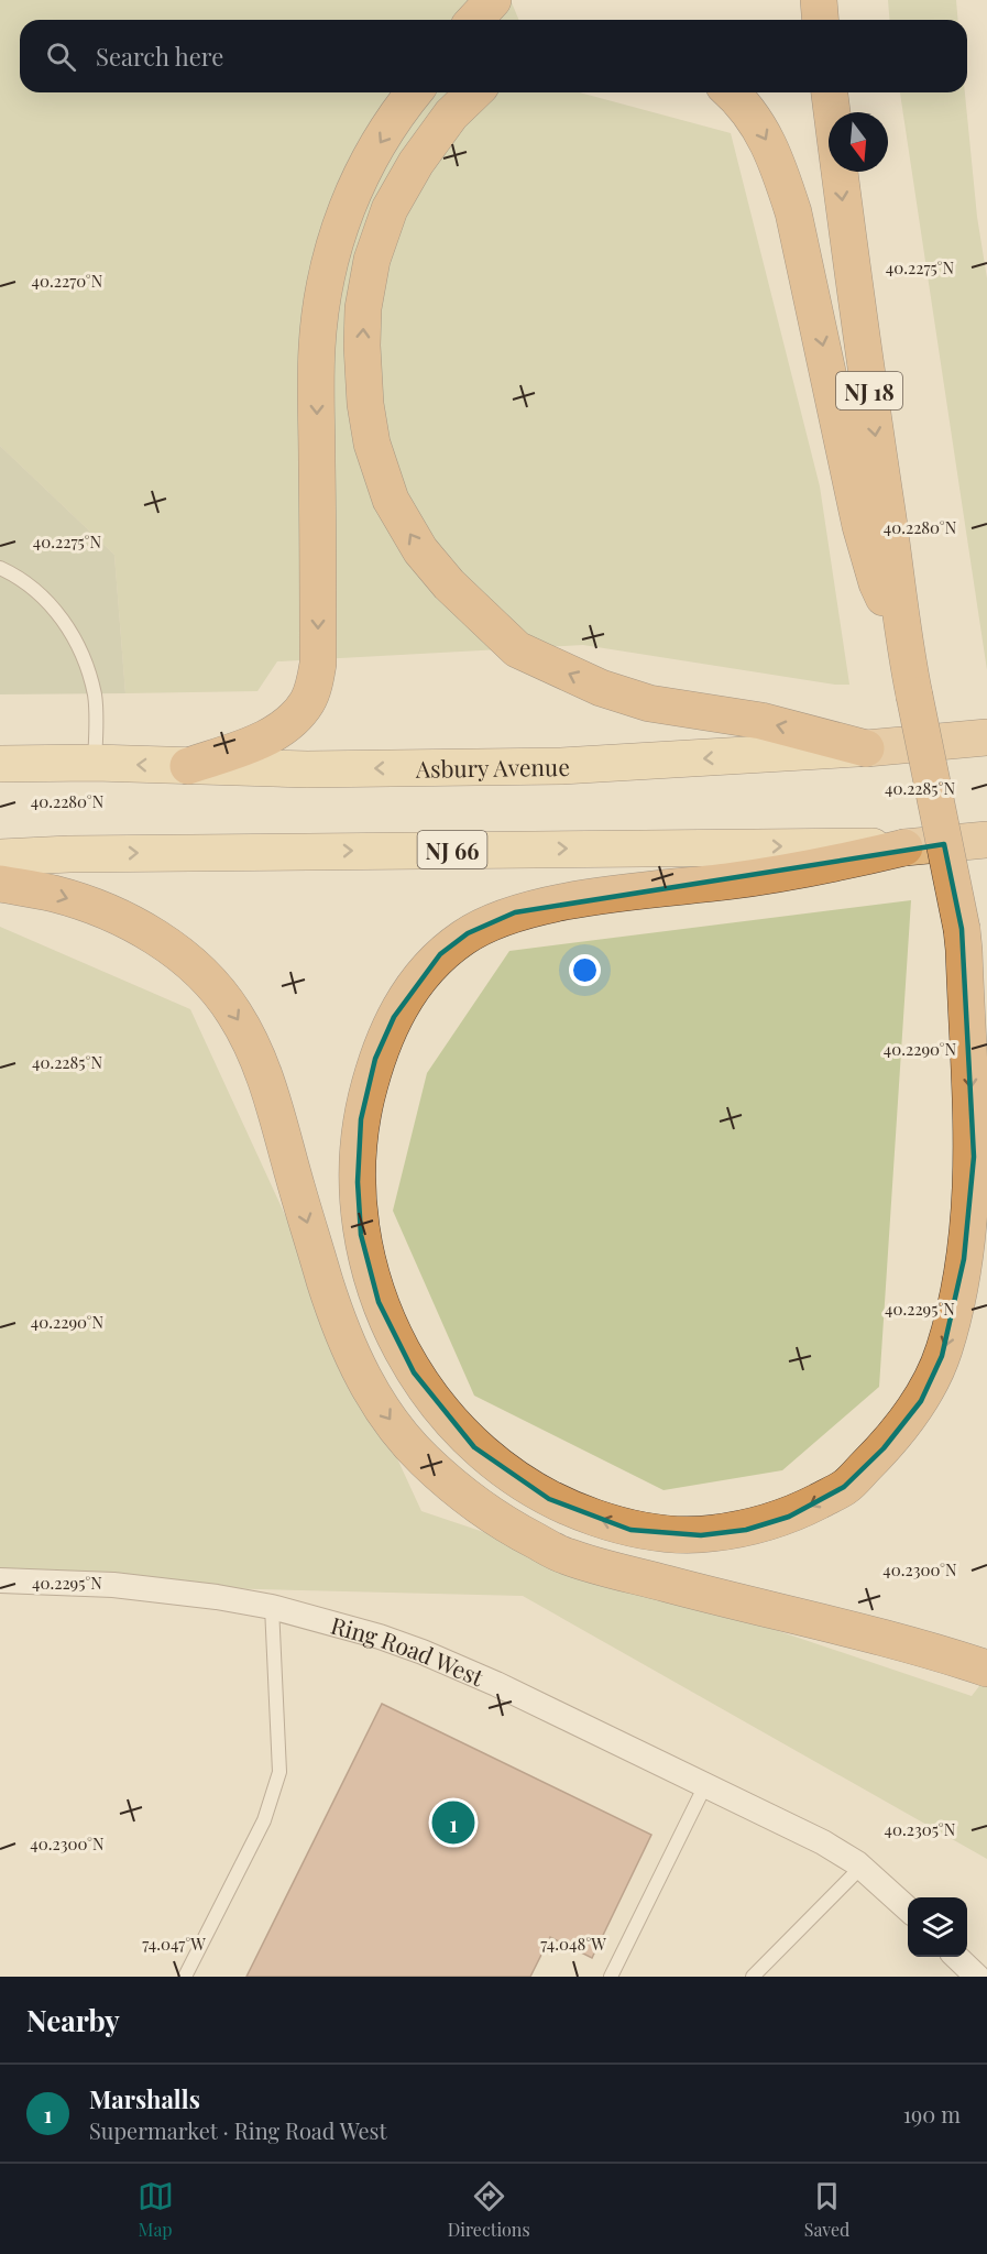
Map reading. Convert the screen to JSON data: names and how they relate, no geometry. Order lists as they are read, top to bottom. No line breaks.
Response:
{"streets":{"highway":["NJ 18","Asbury Avenue","NJ 66"],"street":["Ring Road West"]},"north":"bottom","page":{"search":"Search here","pins":"1","heading":"Nearby","list":[{"mark":"1","name":"Marshalls","note":"Supermarket · Ring Road West","value":"190 m"}],"nav":["Map","Directions","Saved"]},"coordinates":["40.2275°N","40.2270°N","40.2280°N","40.2285°N","40.2290°N","40.2295°N","40.2300°N","40.2305°N","74.047°W","74.048°W"]}
